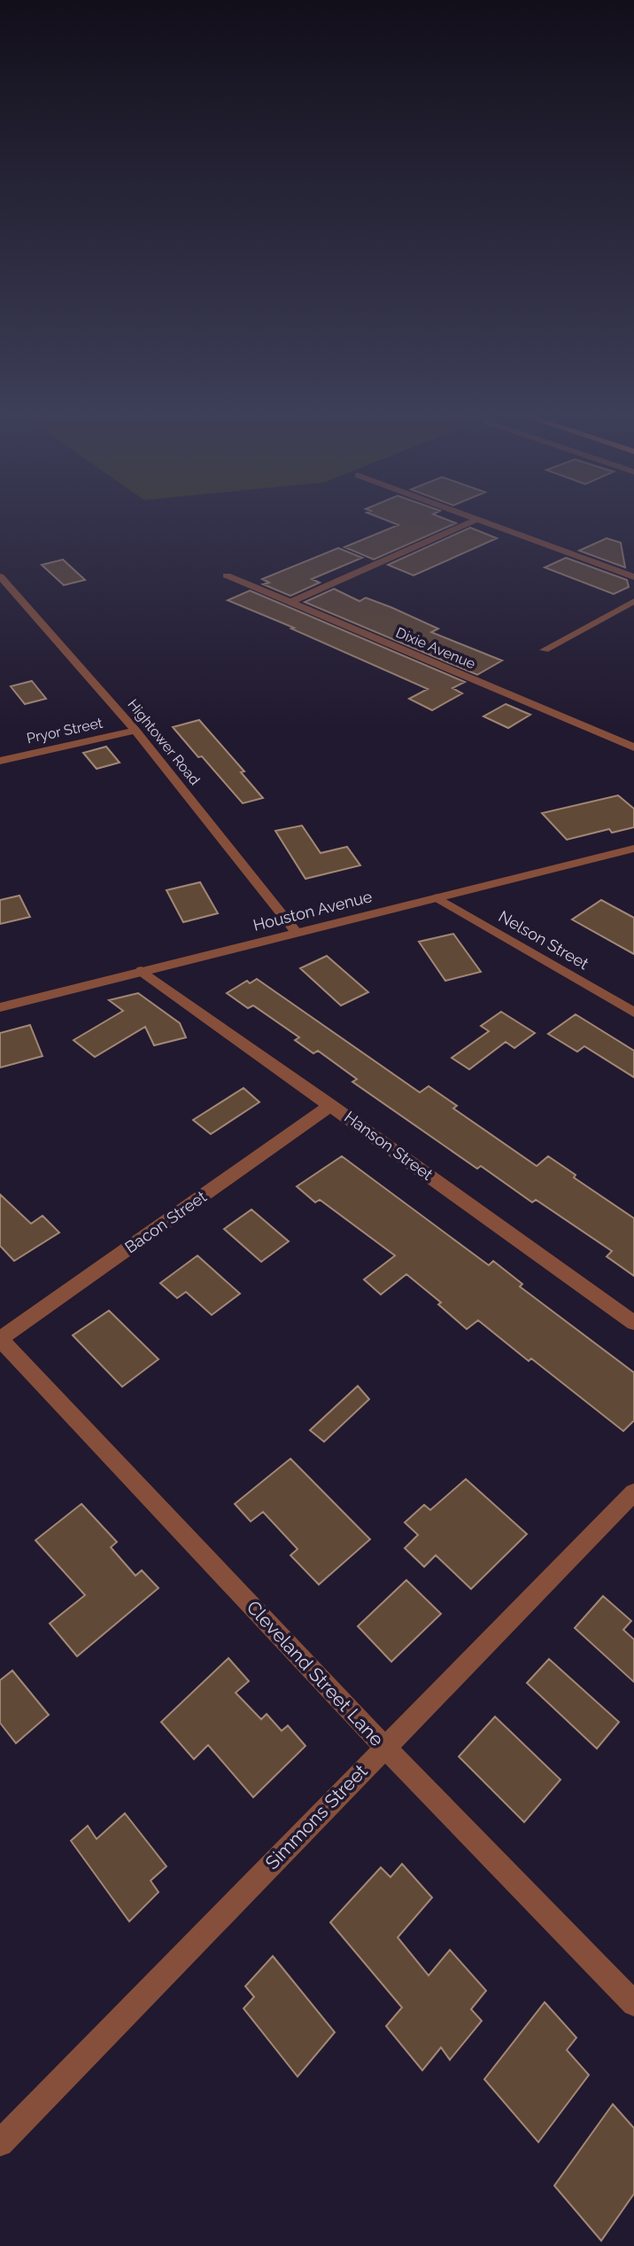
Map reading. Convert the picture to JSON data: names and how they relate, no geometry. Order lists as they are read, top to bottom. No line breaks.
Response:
{"streets":{"street":["Dixie Avenue","Pryor Street","Hightower Road","Houston Avenue","Nelson Street","Hanson Street","Bacon Street","Cleveland Street Lane","Simmons Street"]},"crossings":[["Pryor Street","Hightower Road"],["Hightower Road","Houston Avenue"],["Houston Avenue","Nelson Street"],["Houston Avenue","Hanson Street"],["Hanson Street","Bacon Street"],["Bacon Street","Cleveland Street Lane"],["Cleveland Street Lane","Simmons Street"]]}
